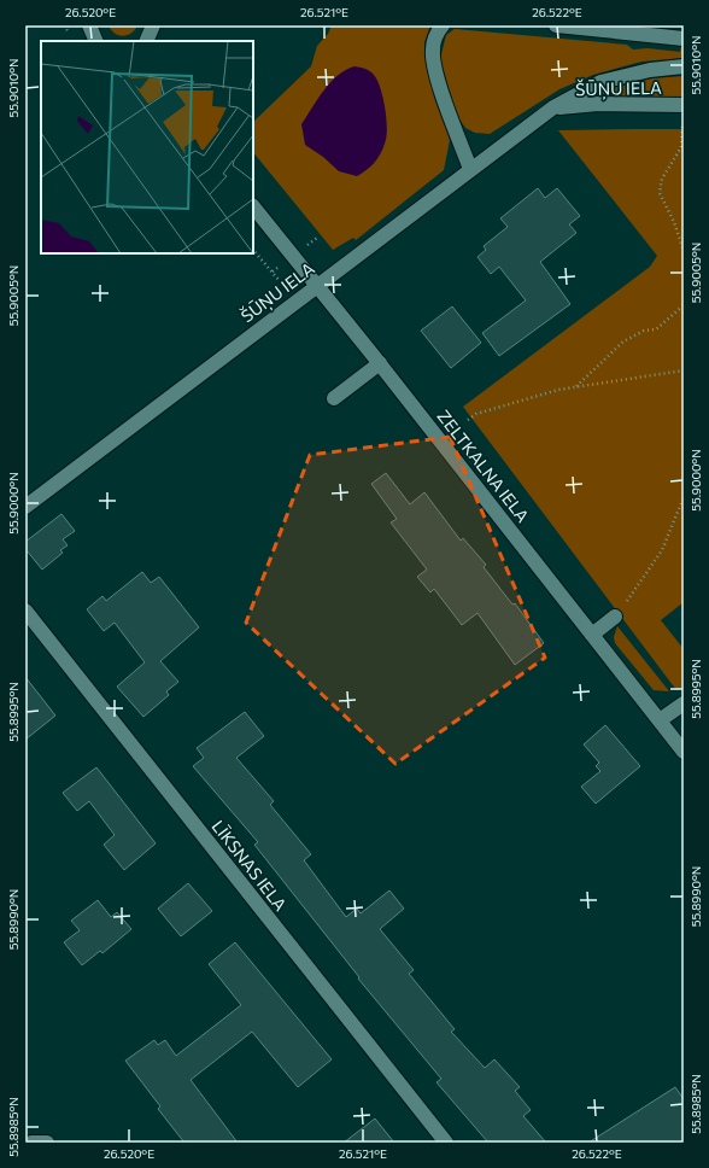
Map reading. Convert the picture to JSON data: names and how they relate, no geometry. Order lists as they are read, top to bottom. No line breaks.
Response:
{"streets":{"street":["ŠŪŅU IELA","ZELTKALNA IELA","LĪKSNAS IELA"]},"crossings":[["ŠŪŅU IELA","ZELTKALNA IELA"]],"coordinates":["26.520°E","26.521°E","26.522°E","55.9010°N","55.9005°N","55.9000°N","55.8995°N","55.8990°N","55.8985°N"]}
